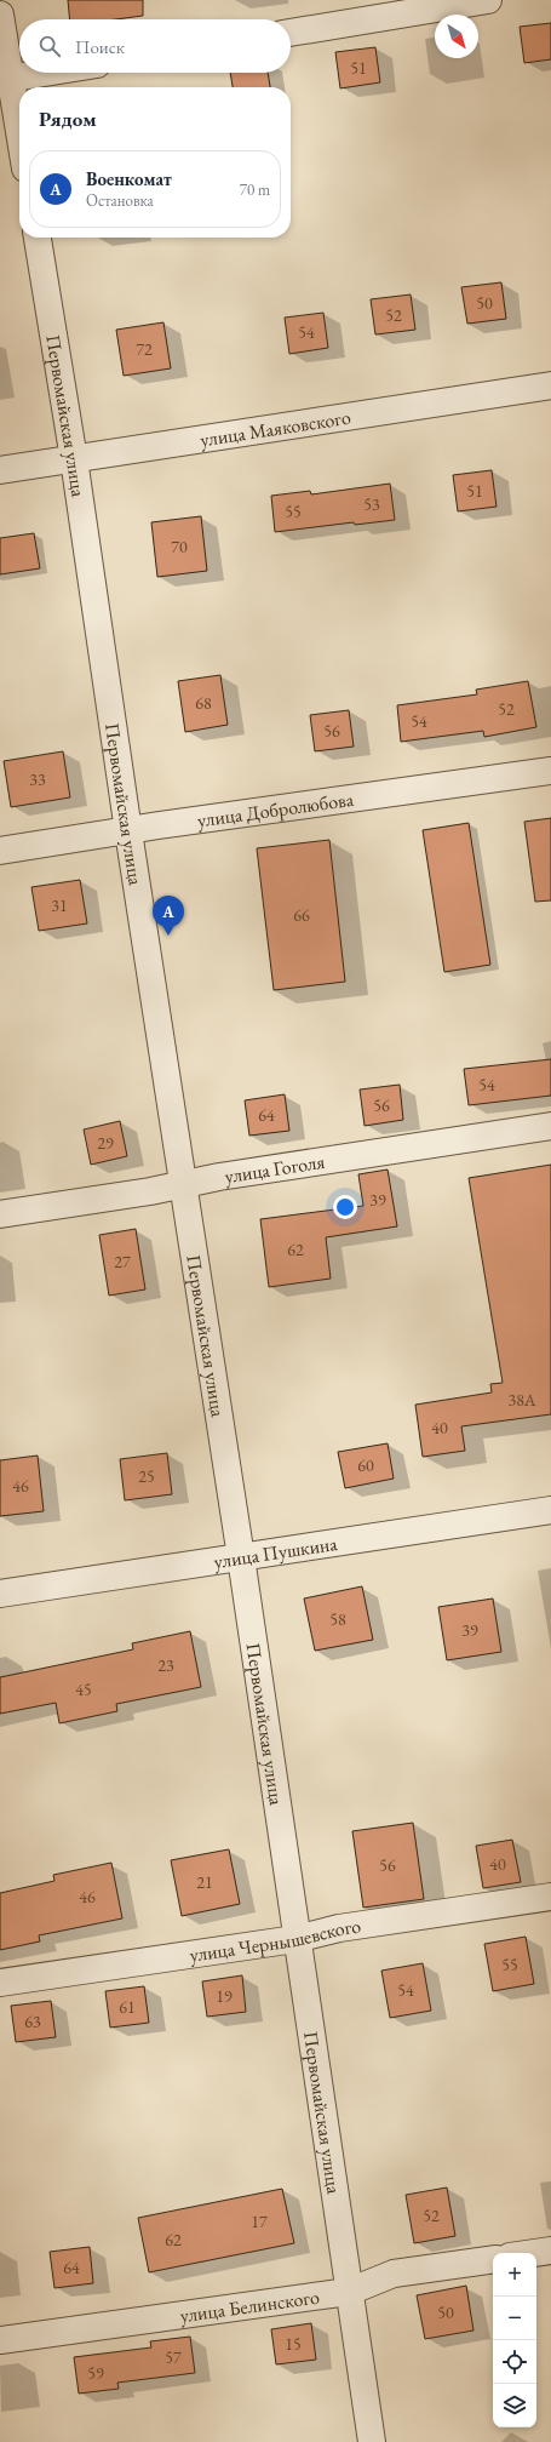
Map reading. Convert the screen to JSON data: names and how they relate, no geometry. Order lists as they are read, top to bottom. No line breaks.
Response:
{"streets":{"street":["Первомайская улица","улица Маяковского","улица Добролюбова","улица Гоголя","улица Пушкина","улица Чернышевского","улица Белинского"]},"crossings":[["Первомайская улица","улица Маяковского"],["Первомайская улица","улица Добролюбова"],["Первомайская улица","улица Гоголя"],["Первомайская улица","улица Пушкина"],["Первомайская улица","улица Чернышевского"],["Первомайская улица","улица Белинского"]],"house_numbers":["51","50","52","54","72","51","53","55","70","68","52","54","56","33","31","66","54","56","64","29","39","62","27","38А","40","60","25","46","58","39","23","45","40","56","21","46","55","54","19","61","63","52","17","62","64","50","15","57","59"],"north":"bottom right","page":{"search":"Поиск","heading":"Рядом","list":[{"mark":"A","name":"Военкомат","note":"Остановка","value":"70 m"}],"pins":"A","map_buttons":["+","−"]}}
